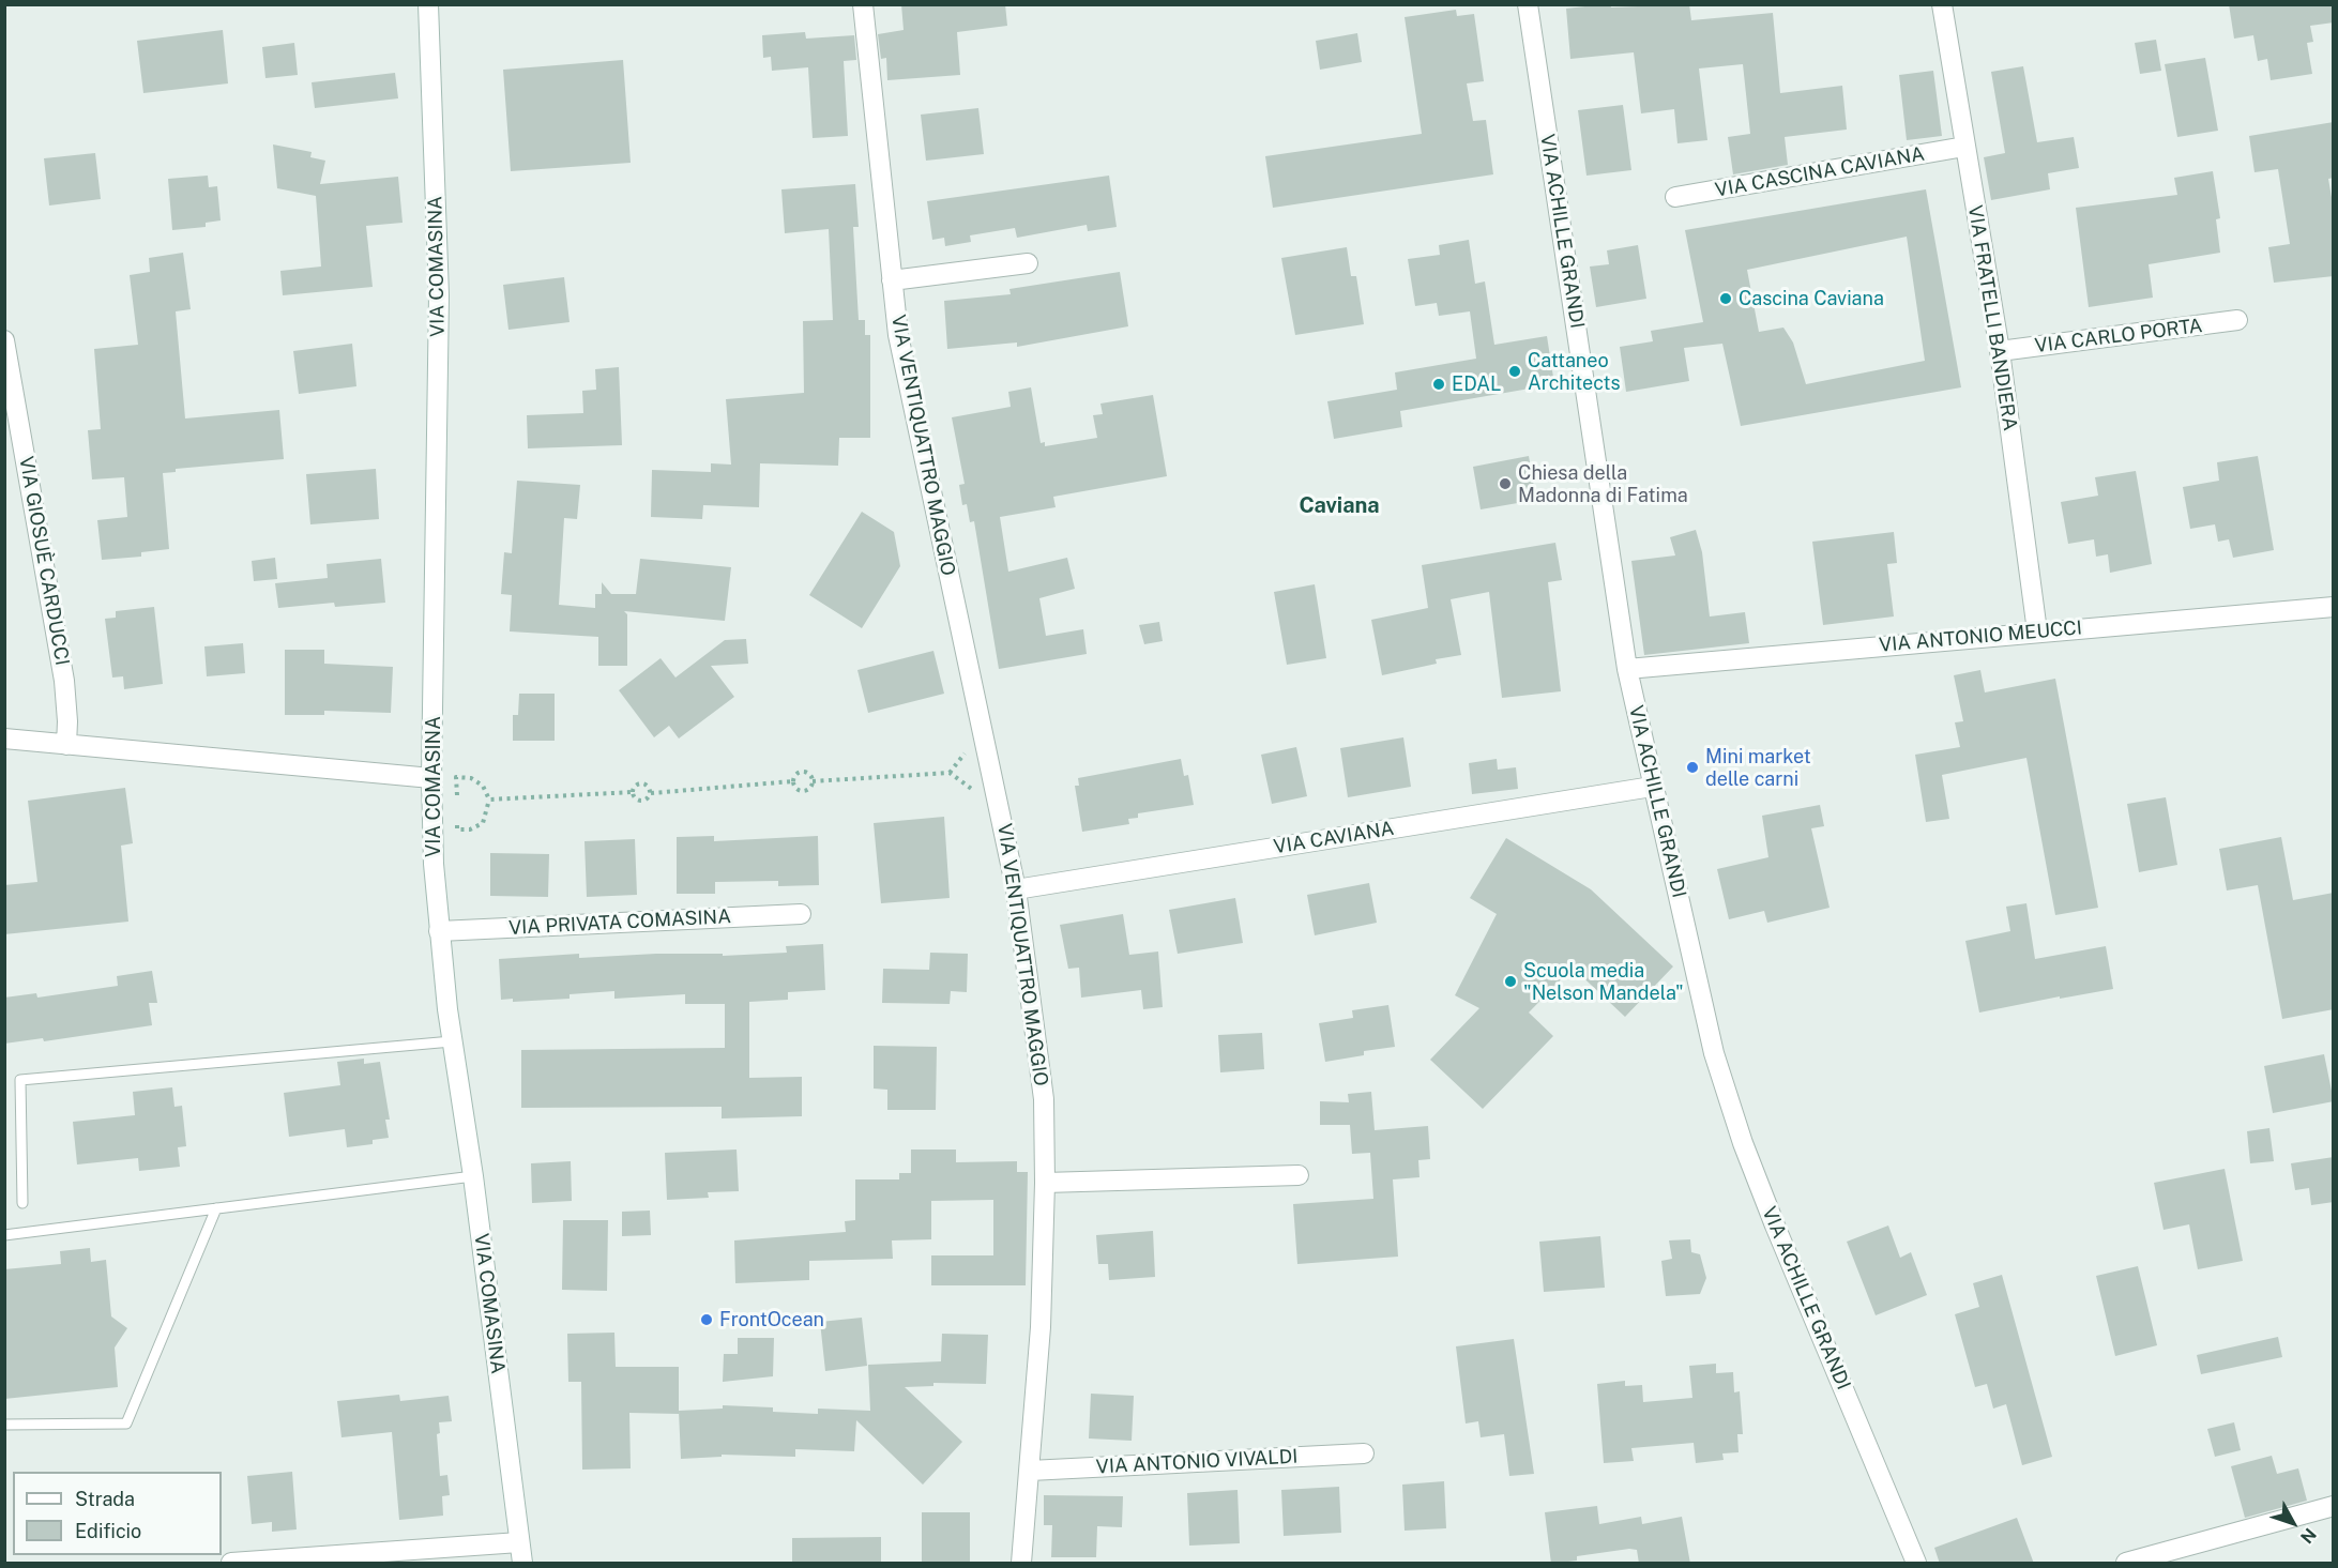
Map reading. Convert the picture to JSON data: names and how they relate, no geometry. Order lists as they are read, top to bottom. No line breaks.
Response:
{"streets":{"street":["VIA CASCINA CAVIANA","VIA ACHILLE GRANDI","VIA COMASINA","VIA FRATELLI BANDIERA","VIA CARLO PORTA","VIA VENTIQUATTRO MAGGIO","VIA GIOSUÈ CARDUCCI","VIA ANTONIO MEUCCI","VIA CAVIANA","VIA PRIVATA COMASINA","VIA ANTONIO VIVALDI"]},"crossings":[["VIA CASCINA CAVIANA","VIA FRATELLI BANDIERA"],["VIA ACHILLE GRANDI","VIA ANTONIO MEUCCI"],["VIA ACHILLE GRANDI","VIA CAVIANA"],["VIA COMASINA","VIA PRIVATA COMASINA"],["VIA FRATELLI BANDIERA","VIA CARLO PORTA"],["VIA FRATELLI BANDIERA","VIA ANTONIO MEUCCI"],["VIA VENTIQUATTRO MAGGIO","VIA CAVIANA"],["VIA VENTIQUATTRO MAGGIO","VIA ANTONIO VIVALDI"]],"districts":["Caviana"],"places":["Cascina Caviana","Cattaneo Architects","EDAL","Chiesa della Madonna di Fatima","Mini market delle carni","Scuola media \"Nelson Mandela\"","FrontOcean"],"legend":["Strada","Edificio"],"north":"bottom right"}
